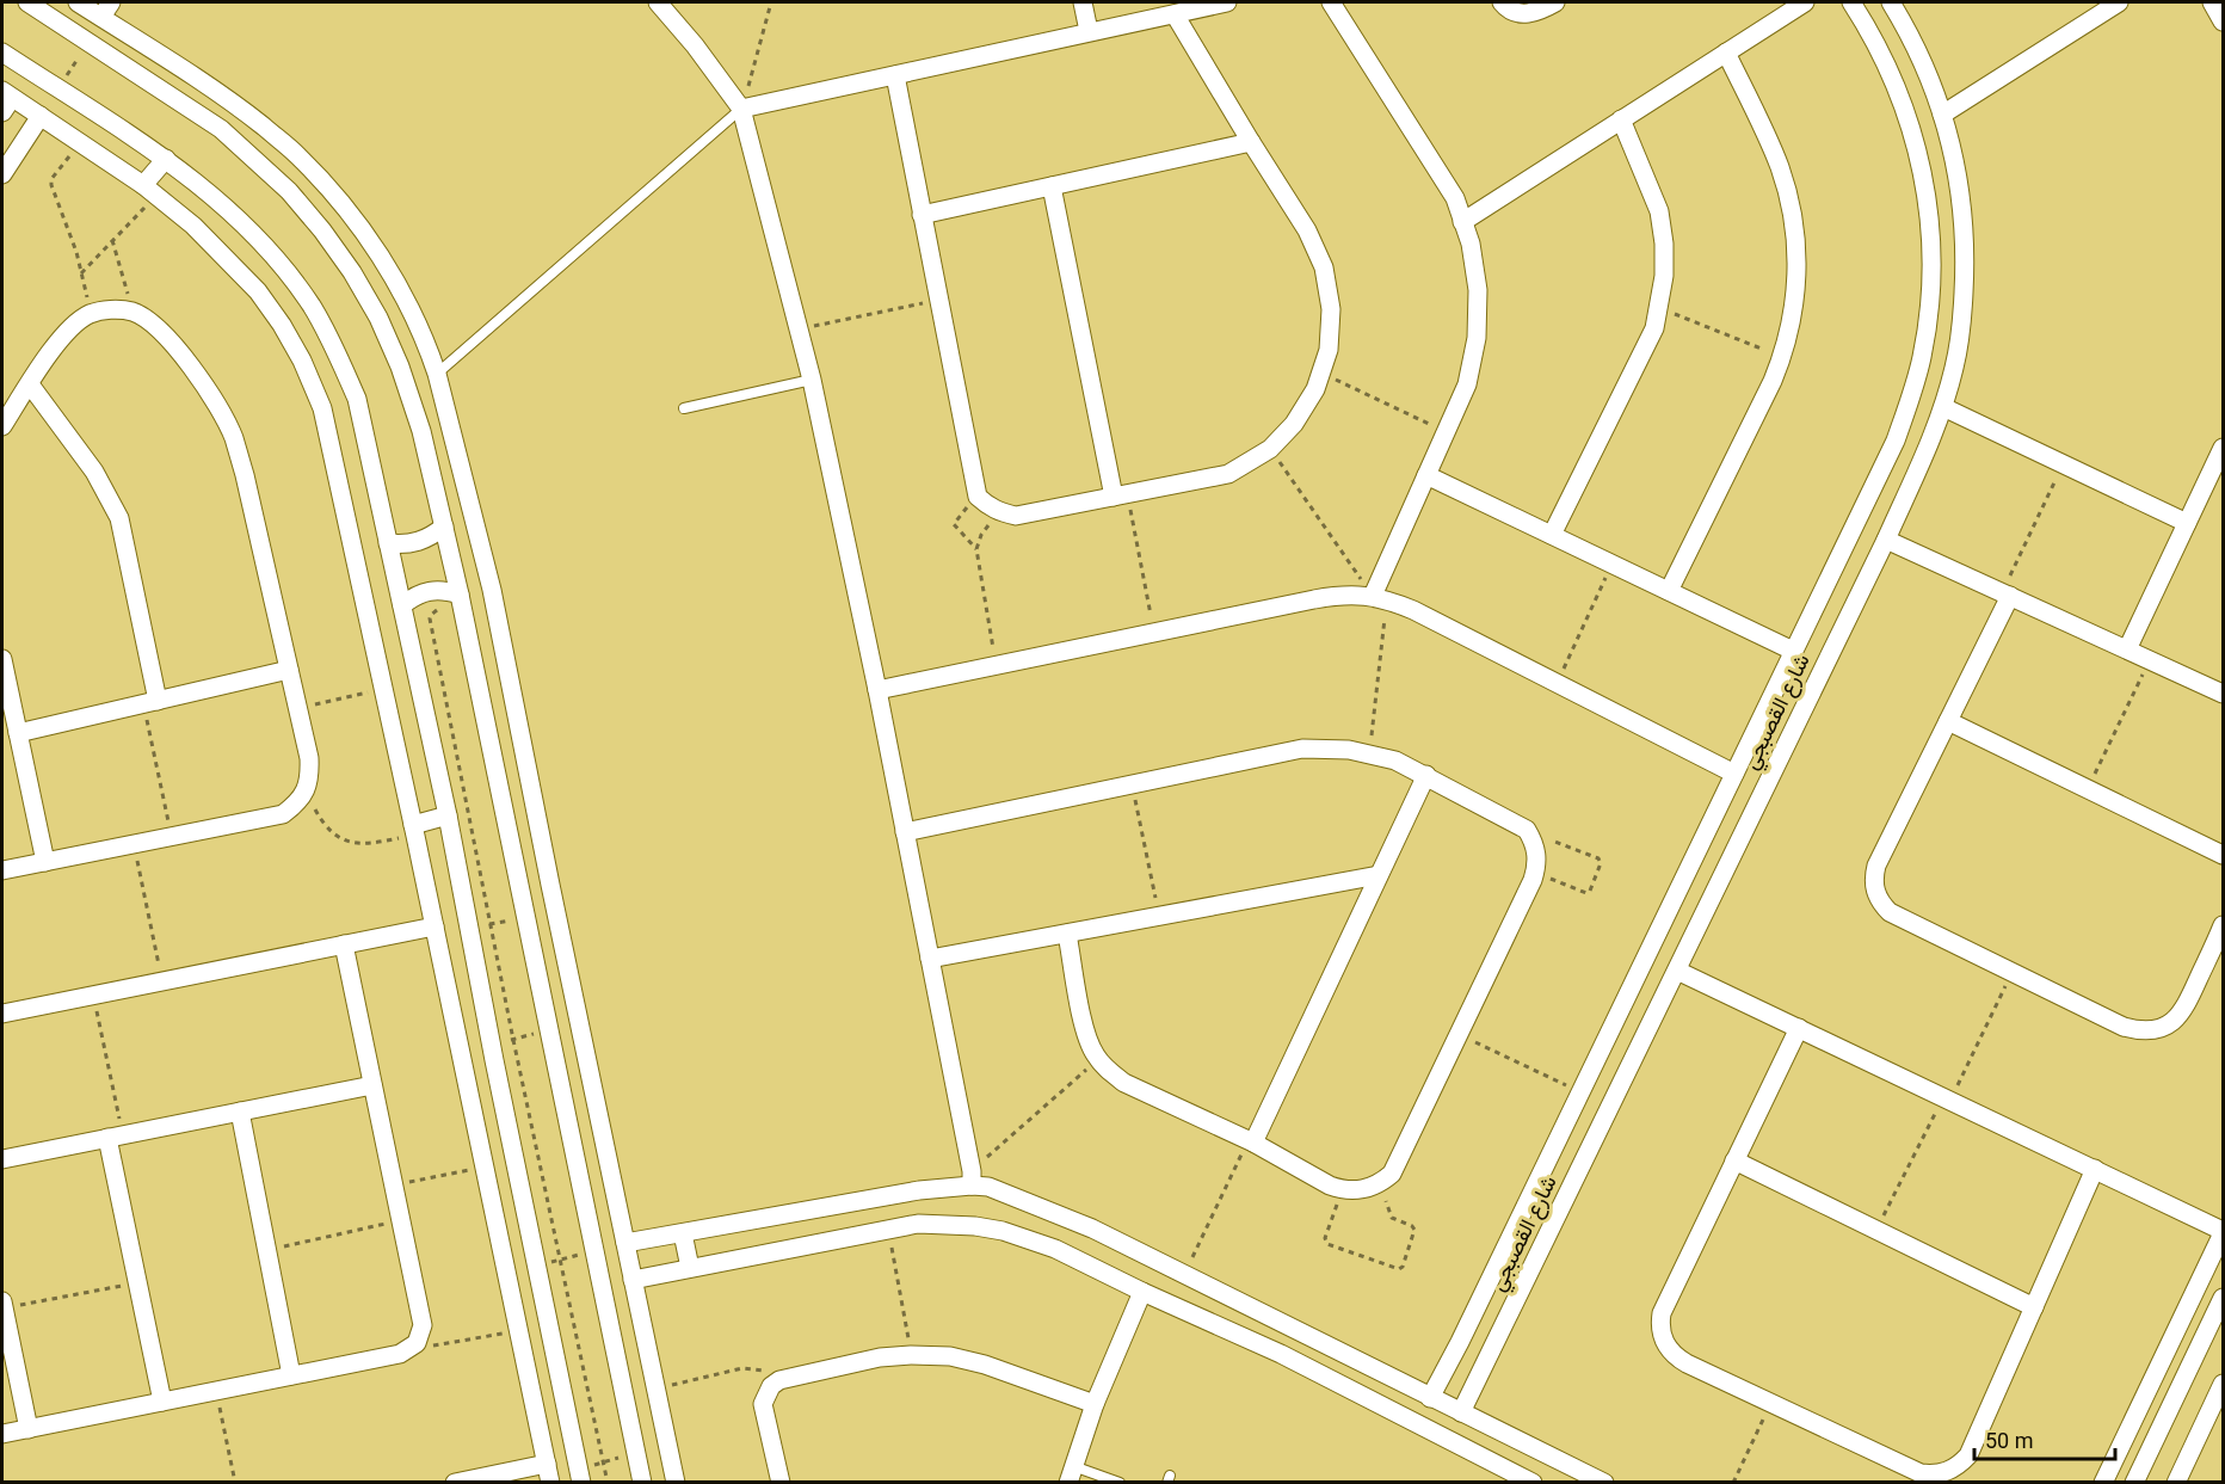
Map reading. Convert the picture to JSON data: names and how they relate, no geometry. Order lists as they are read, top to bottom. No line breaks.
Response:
{"streets":{"street":["شارع القصبجي"]},"scale_bar":"50 m"}
